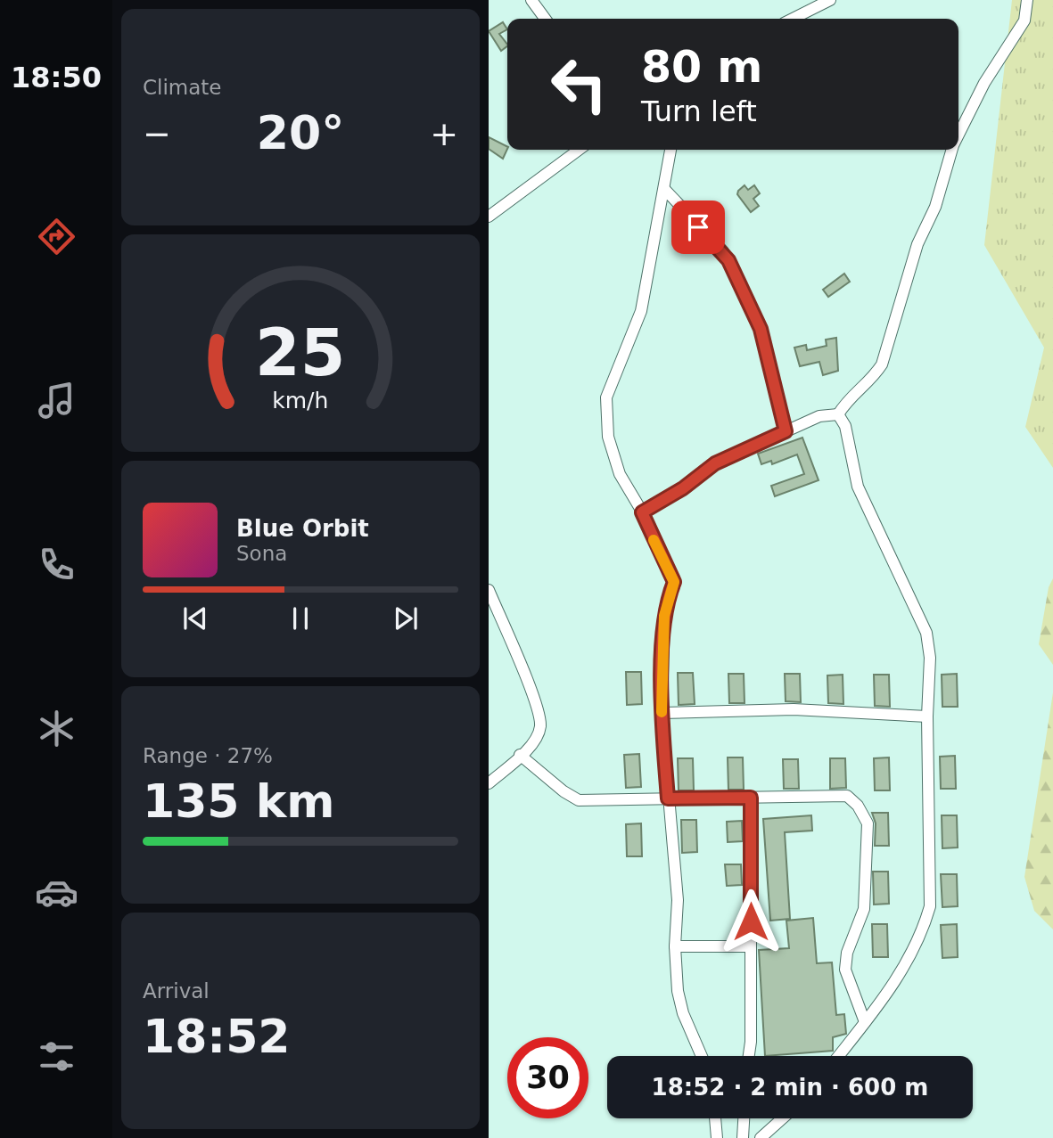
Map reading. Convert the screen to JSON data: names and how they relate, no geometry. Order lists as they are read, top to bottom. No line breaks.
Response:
{"page":{"tabs":"18:50","tile":["Climate",["Range · 27%","135 km"],["Arrival","18:52"]],"turn":["80 m","Turn left"],"heat":["−","20°","+"],"song":["Blue Orbit","Sona"],"limit":"30","trip":"18:52 · 2 min · 600 m","gauge":["25","km/h"]}}
